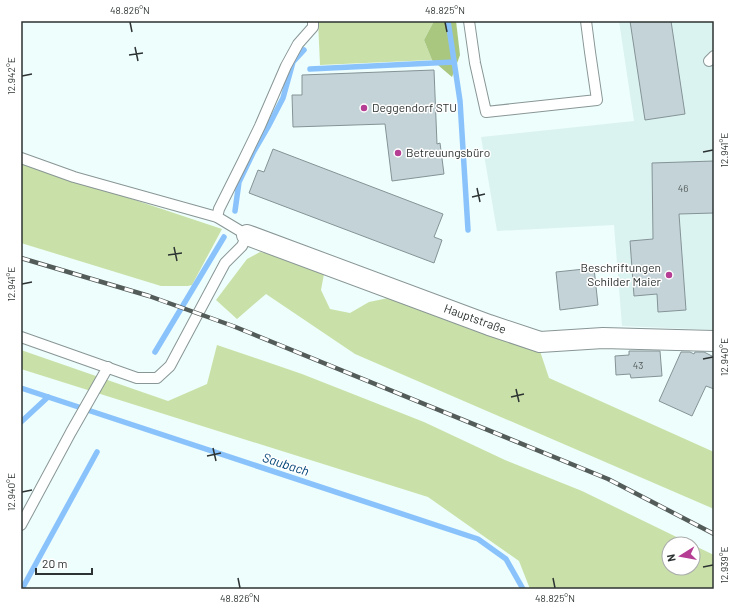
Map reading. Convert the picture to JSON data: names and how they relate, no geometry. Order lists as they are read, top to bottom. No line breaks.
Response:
{"streets":{"street":["Hauptstraße"]},"water":["Saubach"],"places":["Deggendorf STU","Betreuungsbüro","Beschriftungen Schilder Maier"],"house_numbers":["46","43"],"scale_bar":"20 m","north":"left","coordinates":["48.826°N","48.825°N","12.942°E","12.941°E","12.940°E","12.939°E"]}
